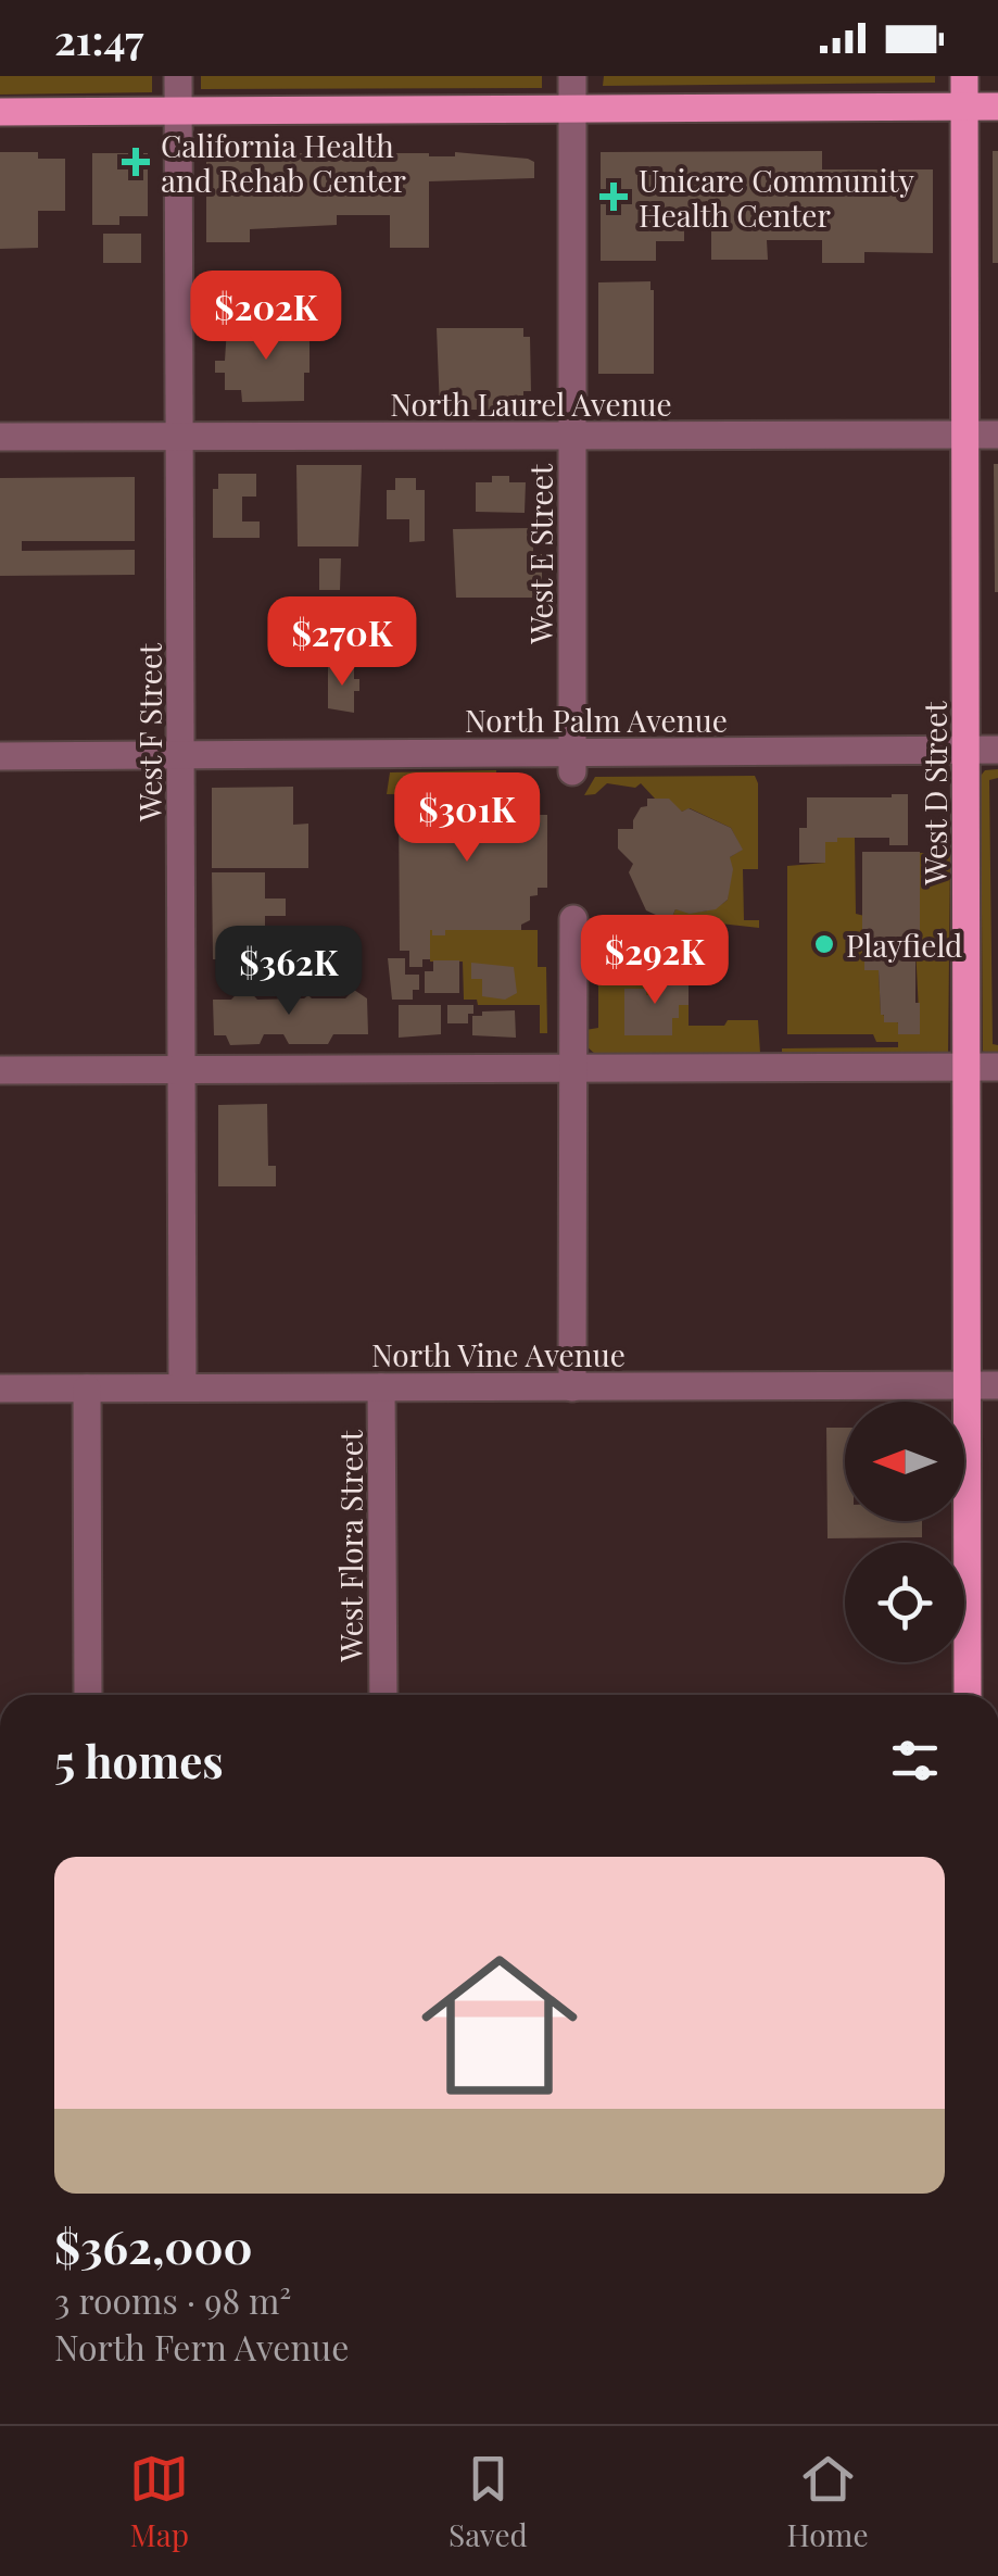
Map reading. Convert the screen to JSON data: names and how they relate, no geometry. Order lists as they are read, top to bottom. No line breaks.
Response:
{"streets":{"main road":["West D Street"],"street":["North Laurel Avenue","West E Street","North Palm Avenue","West F Street","North Vine Avenue","West Flora Street"]},"crossings":[["North Laurel Avenue","West E Street"],["North Laurel Avenue","West F Street"],["North Laurel Avenue","West D Street"],["West E Street","North Palm Avenue"],["North Palm Avenue","West F Street"],["North Palm Avenue","West D Street"],["West F Street","North Vine Avenue"],["West D Street","North Vine Avenue"],["North Vine Avenue","West Flora Street"]],"places":{"health":["California Health and Rehab Center","Unicare Community Health Center"],"other":["Playfield"]},"north":"left","page":{"status":"21:47","price":["$202K","$270K","$301K","$292K","$362K"],"heading":"5 homes","list":[{"name":"$362,000","note":"3 rooms · 98 m² · North Fern Avenue"}],"tabs":["Map","Saved","Home"]}}
